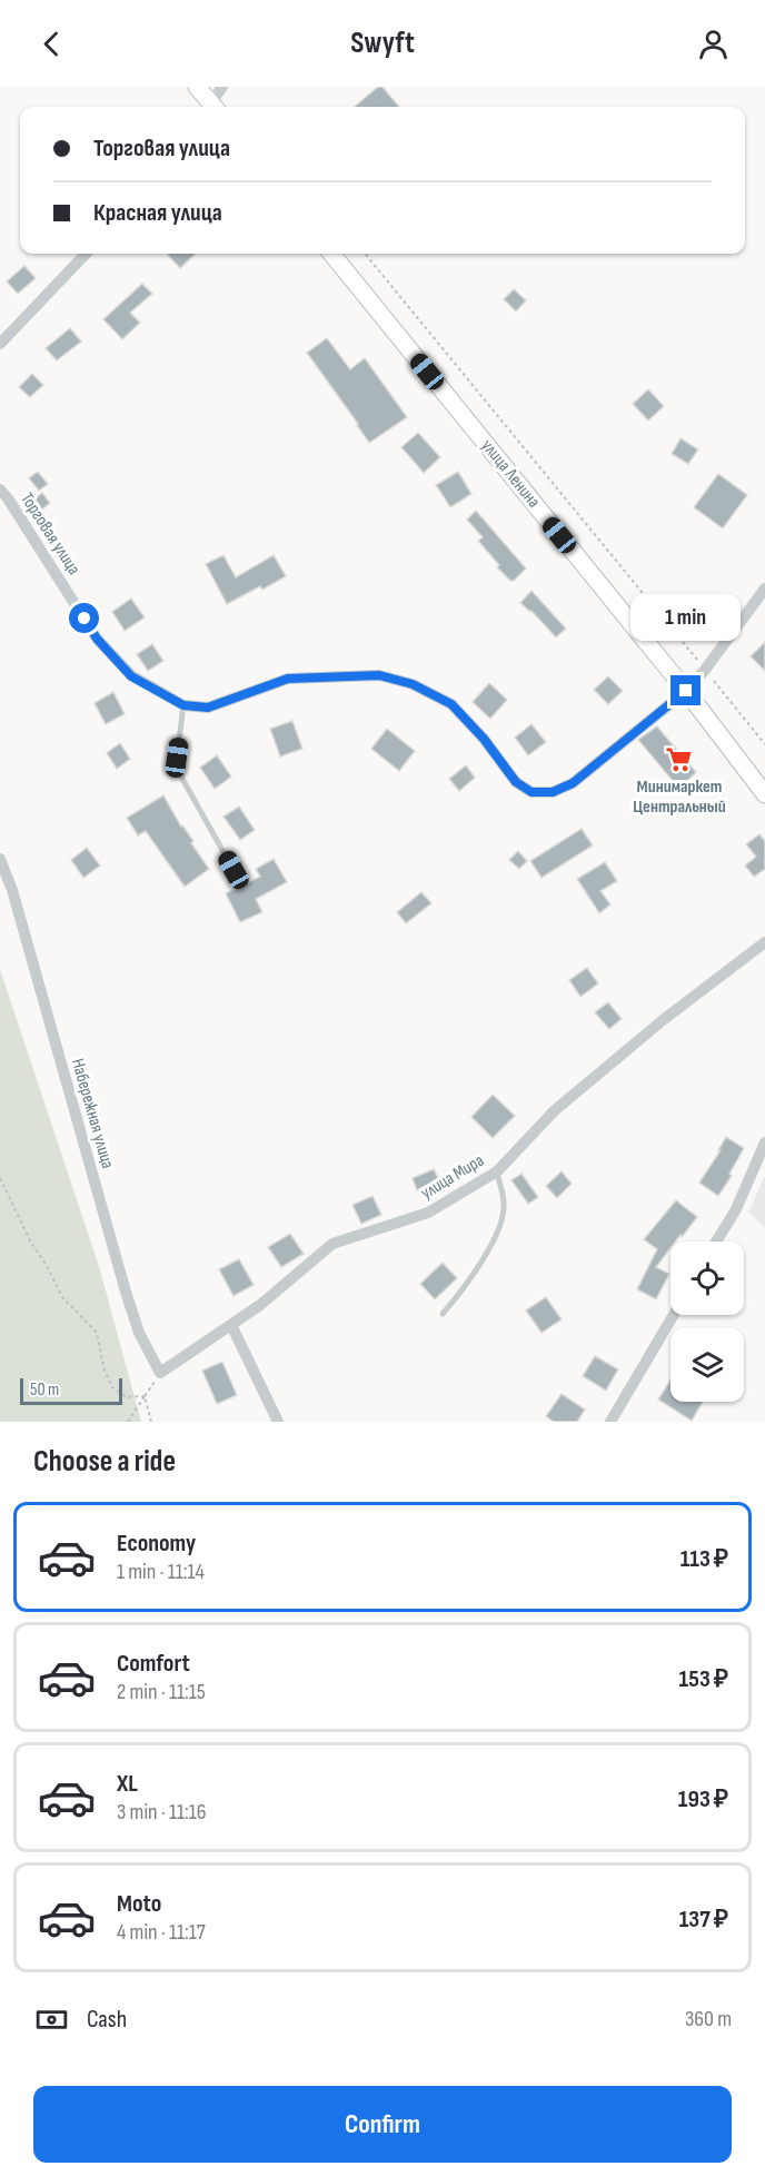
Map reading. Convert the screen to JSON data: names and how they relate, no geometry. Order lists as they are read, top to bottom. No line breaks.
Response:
{"streets":{"street":["улица Ленина","Торговая улица","Набережная улица","улица Мира"]},"crossings":[["Набережная улица","улица Мира"]],"places":{"supermarket":["Минимаркет Центральный"]},"scale_bar":"50 m","page":{"header":"Swyft","banner":["Торговая улица","Красная улица"],"bubble":"1 min","scale":"50 m","heading":"Choose a ride","list":[{"name":"Economy","note":"1 min · 11:14","value":"113 ₽"},{"name":"Comfort","note":"2 min · 11:15","value":"153 ₽"},{"name":"XL","note":"3 min · 11:16","value":"193 ₽"},{"name":"Moto","note":"4 min · 11:17","value":"137 ₽"}],"pay":["Cash","360 m"],"buttons":"Confirm"}}
